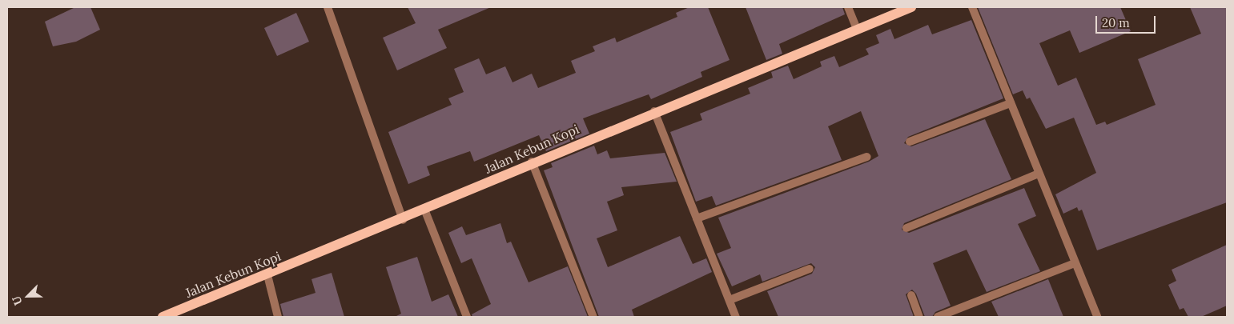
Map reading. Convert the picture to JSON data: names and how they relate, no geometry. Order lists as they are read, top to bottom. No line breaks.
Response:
{"streets":{"main road":["Jalan Kebun Kopi"]},"scale_bar":"20 m","north":"bottom left"}
